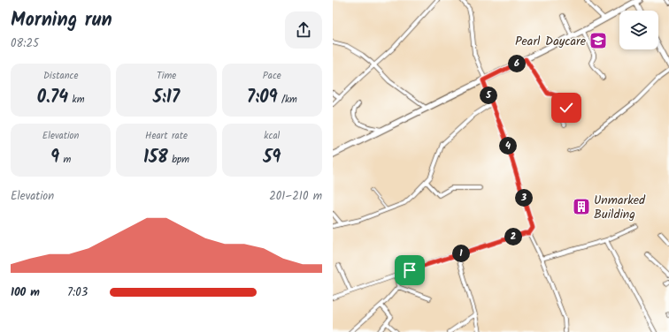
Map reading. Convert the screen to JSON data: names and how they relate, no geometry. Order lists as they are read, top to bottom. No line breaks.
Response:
{"places":{"school or university":["Pearl Daycare"],"building":["Unmarked Building"]},"page":{"heading":["Morning run","08:25"],"pins":["6","5","4","3","2","1"],"stats":[["Distance","0.74 km"],["Time","5:17"],["Pace","7:09 /km"],["Elevation","9 m"],["Heart rate","158 bpm"],["kcal","59"]],"chart":["Elevation","201–210 m"],"list":[{"name":"100 m","note":"7:03"}]}}
